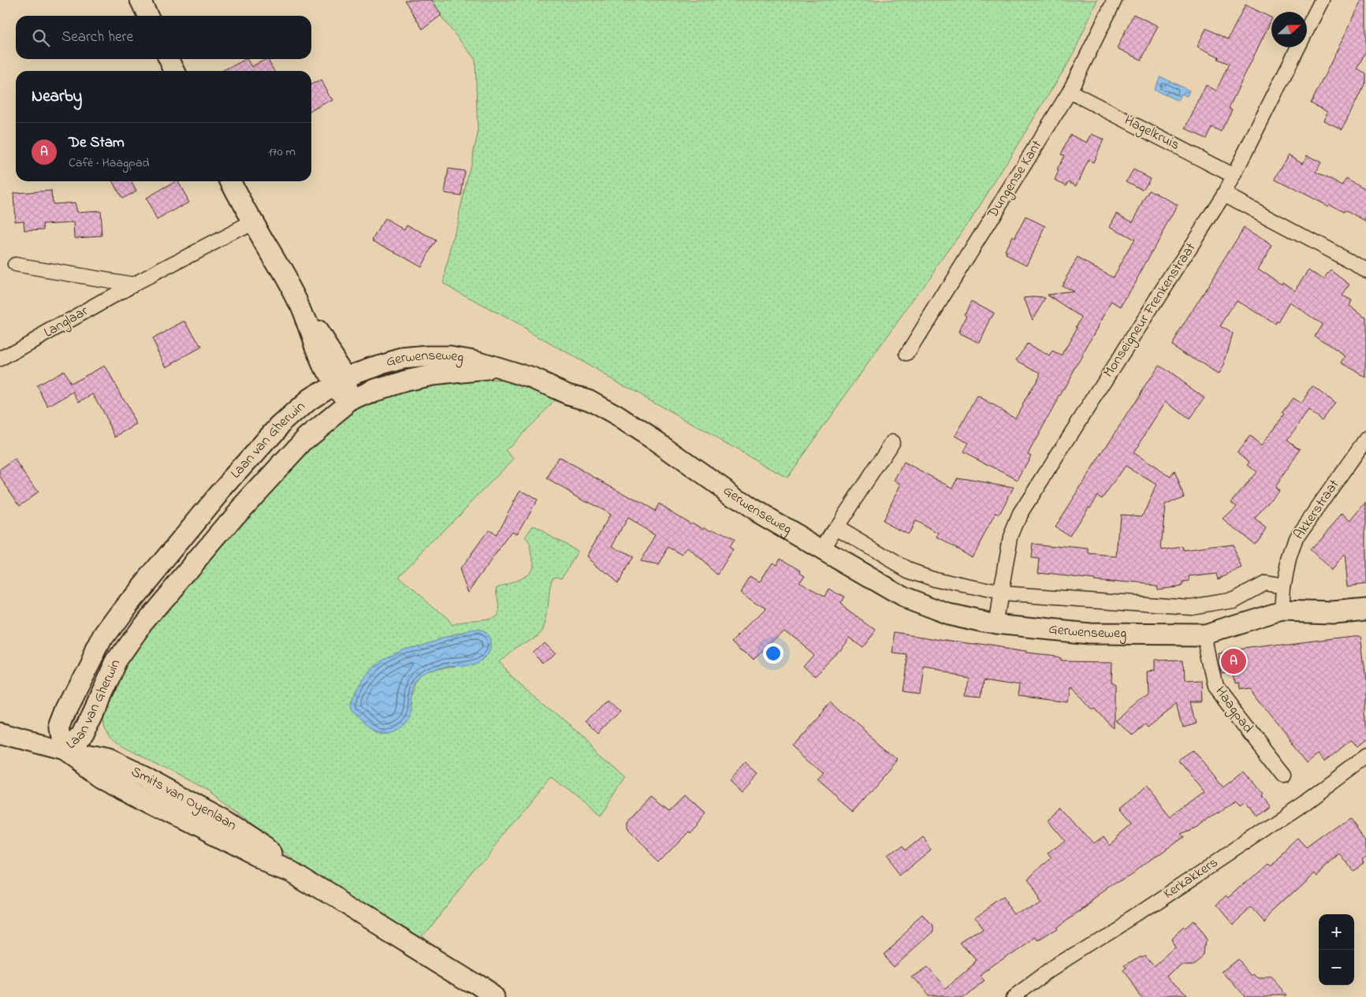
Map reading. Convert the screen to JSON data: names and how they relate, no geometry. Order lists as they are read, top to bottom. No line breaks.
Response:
{"streets":{"street":["Hagelkruis","Dungense Kant","Monseigneur Frenkenstraat","Langlaar","Gerwenseweg","Laan van Gherwin","Akkerstraat","Haagpad","Smits van Oyenlaan","Kerkakkers"]},"crossings":[["Hagelkruis","Dungense Kant"],["Hagelkruis","Monseigneur Frenkenstraat"],["Monseigneur Frenkenstraat","Gerwenseweg"],["Gerwenseweg","Laan van Gherwin"],["Gerwenseweg","Akkerstraat"],["Gerwenseweg","Haagpad"],["Laan van Gherwin","Smits van Oyenlaan"]],"north":"right","page":{"search":"Search here","heading":"Nearby","list":[{"mark":"A","name":"De Stam","note":"Café · Haagpad","value":"170 m"}],"pins":"A","map_buttons":["+","−"]}}
